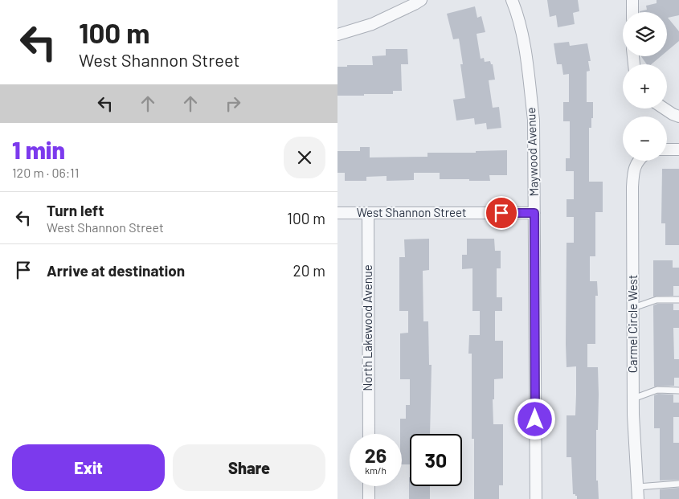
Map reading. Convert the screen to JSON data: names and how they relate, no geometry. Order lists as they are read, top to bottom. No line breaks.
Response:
{"streets":{"street":["Maywood Avenue","West Shannon Street","Carmel Circle West","North Lakewood Avenue"]},"crossings":[["Maywood Avenue","West Shannon Street"],["West Shannon Street","North Lakewood Avenue"]],"page":{"turn":["100 m","West Shannon Street"],"map_buttons":["+","−"],"heading":["1 min","120 m · 06:11"],"list":[{"name":"Turn left","note":"West Shannon Street","value":"100 m"},{"name":"Arrive at destination","value":"20 m"}],"speed":"26 km/h","limit":"30","buttons":["Exit","Share"]}}
